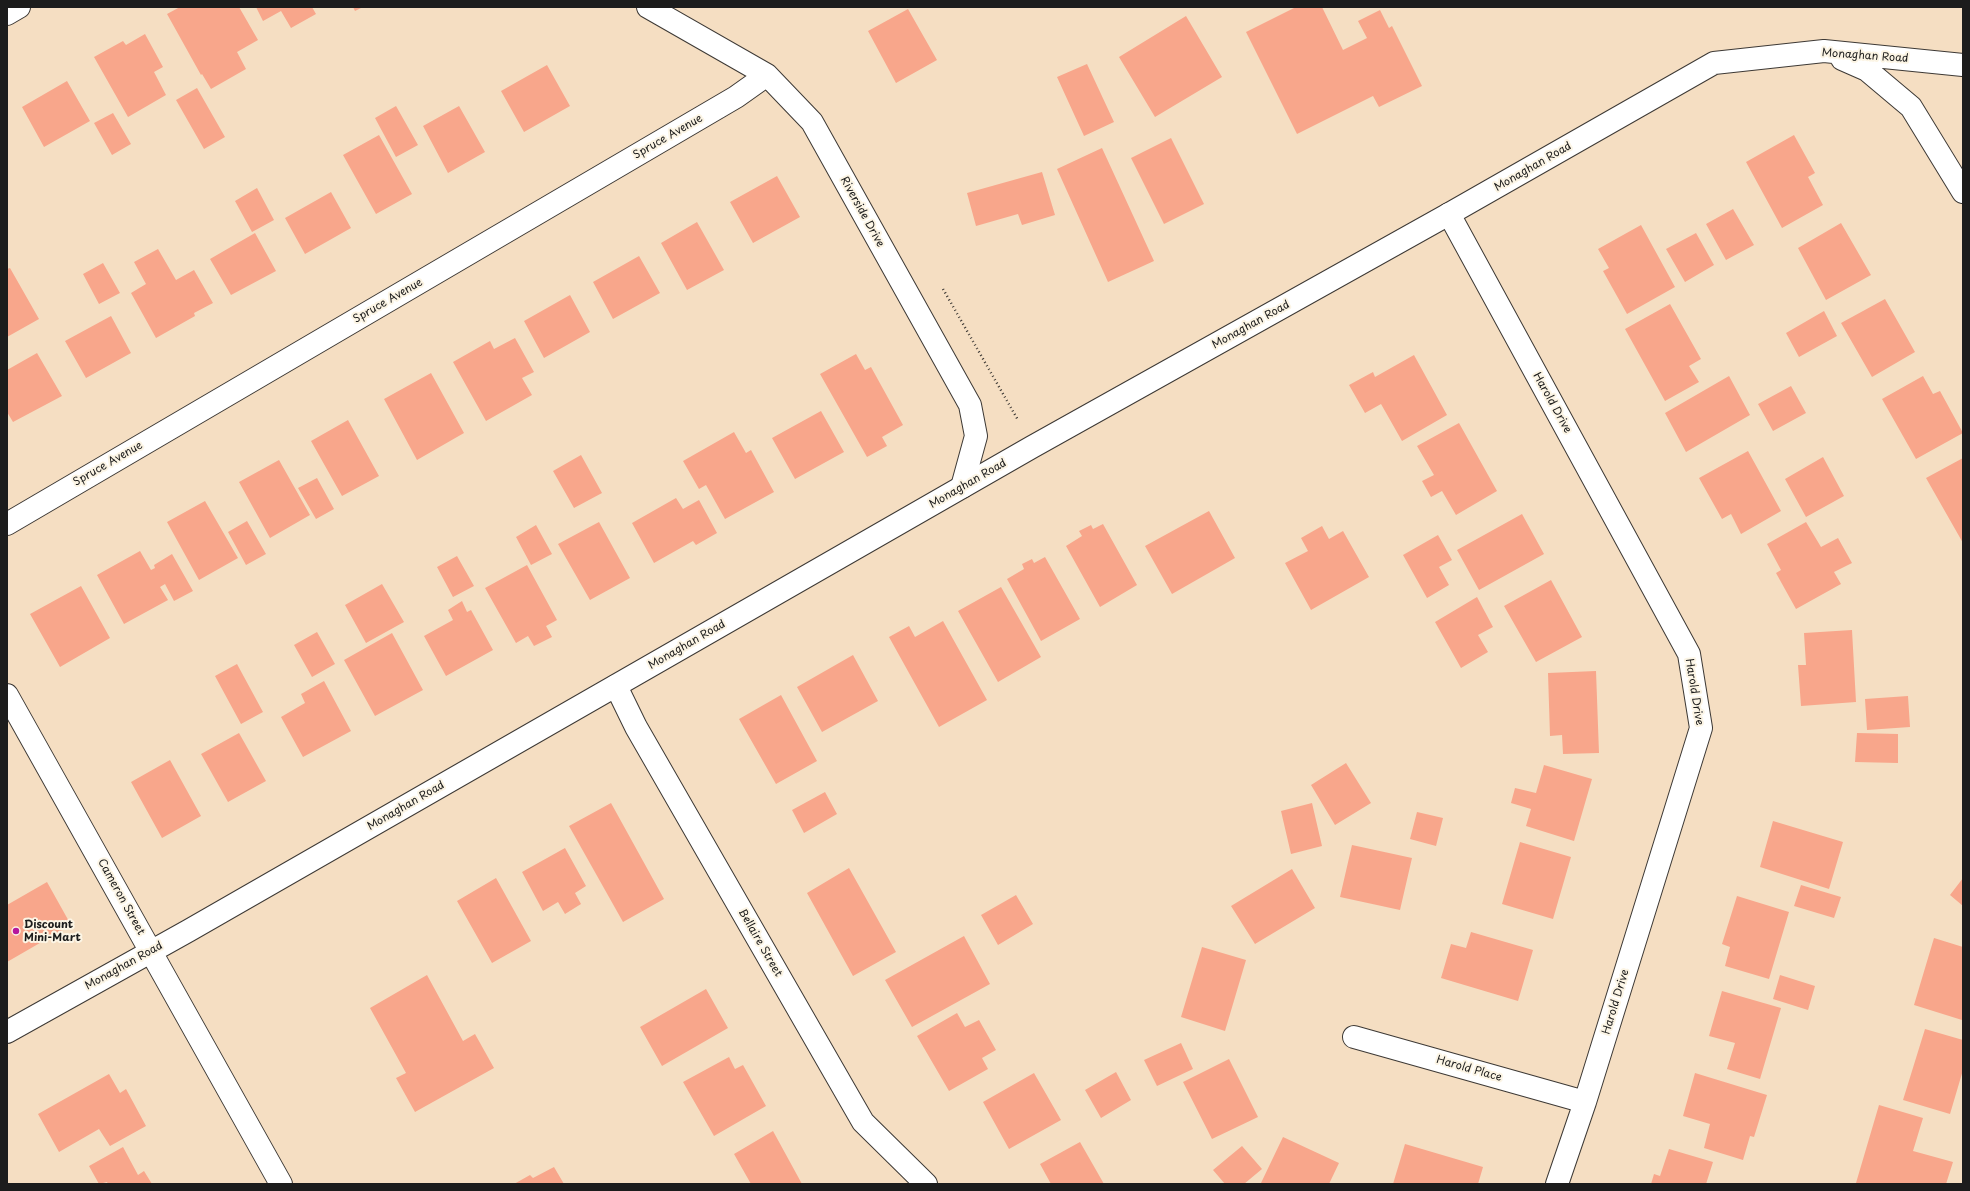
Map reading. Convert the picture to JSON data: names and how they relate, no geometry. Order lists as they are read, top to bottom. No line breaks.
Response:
{"streets":{"street":["Monaghan Road","Spruce Avenue","Riverside Drive","Harold Drive","Cameron Street","Bellaire Street","Harold Place"]},"crossings":[["Monaghan Road","Riverside Drive"],["Monaghan Road","Harold Drive"],["Monaghan Road","Cameron Street"],["Monaghan Road","Bellaire Street"],["Spruce Avenue","Riverside Drive"],["Harold Drive","Harold Place"]],"places":["Discount Mini-Mart"]}
